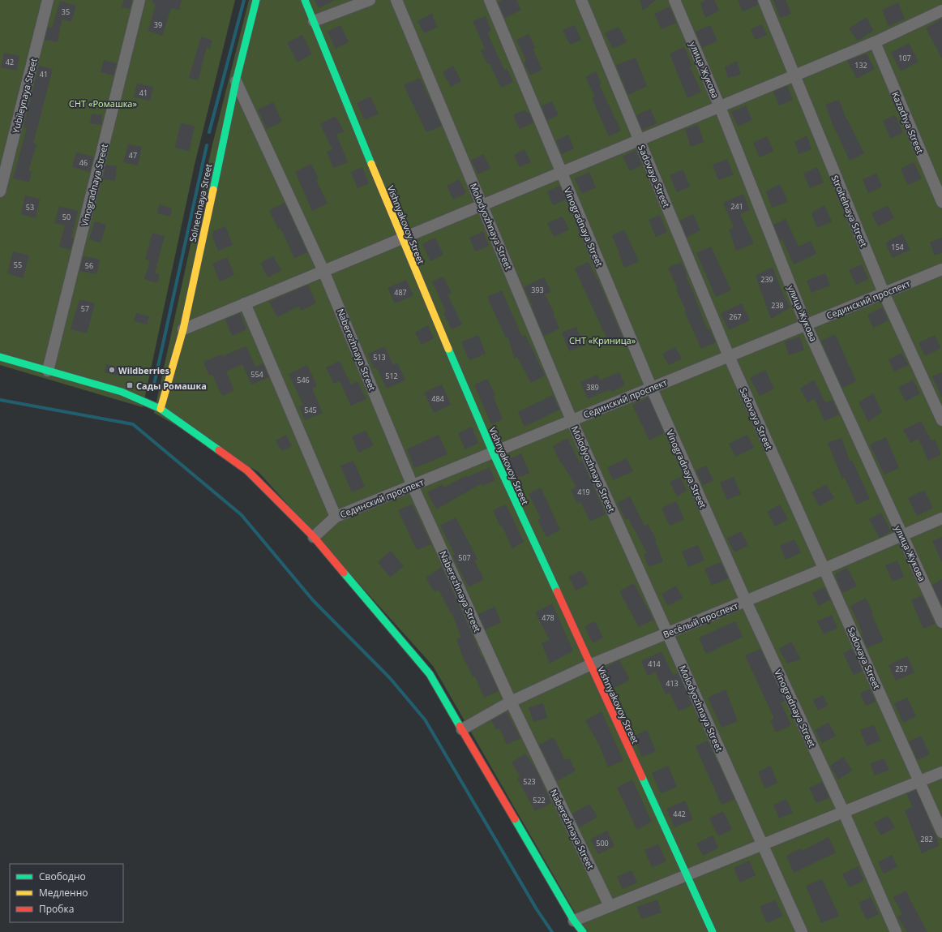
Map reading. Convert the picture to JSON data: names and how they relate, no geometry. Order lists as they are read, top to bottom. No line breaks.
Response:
{"streets":{"street":["улица Жукова","Yubileynaya Street","Kazachya Street","Sadovaya Street","Vinogradnaya Street","Solnechnaya Street","Stroitelnaya Street","Vishnyakovoy Street","Molodyozhnaya Street","Сединский проспект","Naberezhnaya Street","Весёлый проспект"]},"crossings":[["улица Жукова","Сединский проспект"],["улица Жукова","Весёлый проспект"],["Sadovaya Street","Сединский проспект"],["Sadovaya Street","Весёлый проспект"],["Vinogradnaya Street","Сединский проспект"],["Vinogradnaya Street","Весёлый проспект"],["Solnechnaya Street","Naberezhnaya Street"],["Stroitelnaya Street","Сединский проспект"],["Vishnyakovoy Street","Сединский проспект"],["Vishnyakovoy Street","Весёлый проспект"],["Molodyozhnaya Street","Сединский проспект"],["Molodyozhnaya Street","Весёлый проспект"],["Сединский проспект","Naberezhnaya Street"],["Naberezhnaya Street","Весёлый проспект"]],"parks":["СНТ «Ромашка»","СНТ «Криница»"],"places":{"other":["Wildberries"],"transit":["Сады Ромашка"]},"house_numbers":["35","39","107","42","132","41","41","47","46","241","53","50","154","55","56","239","393","487","238","57","267","513","554","512","546","389","484","545","419","507","478","414","257","413","523","522","442","282","500"],"legend":["Свободно","Медленно","Пробка"]}
